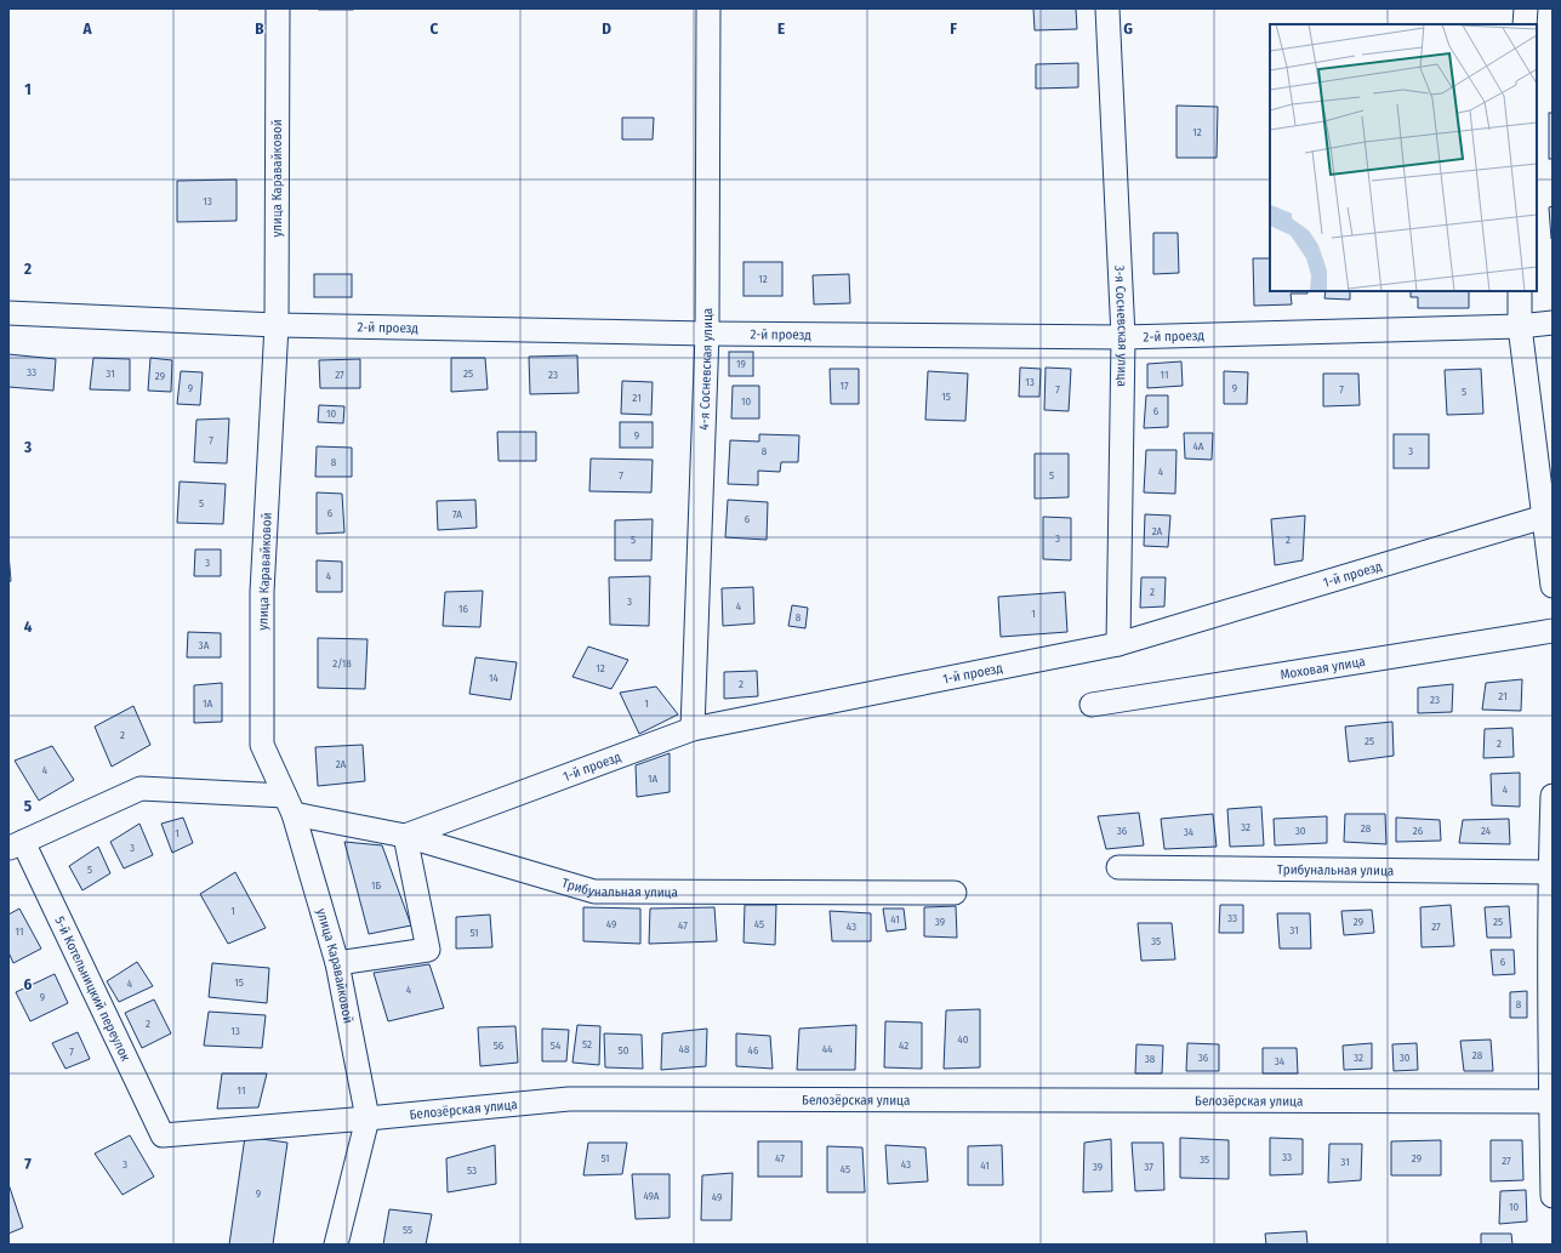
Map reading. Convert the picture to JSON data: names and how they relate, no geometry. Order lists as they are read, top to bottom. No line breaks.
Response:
{"streets":{"street":["улица Каравайковой","3-я Сосневская улица","2-й проезд","4-я Сосневская улица","1-й проезд","Моховая улица","Трибунальная улица","5-й Котельницкий переулок","Белозёрская улица"]},"crossings":[["улица Каравайковой","2-й проезд"],["улица Каравайковой","Трибунальная улица"],["улица Каравайковой","Белозёрская улица"],["3-я Сосневская улица","2-й проезд"],["3-я Сосневская улица","1-й проезд"],["2-й проезд","4-я Сосневская улица"],["4-я Сосневская улица","1-й проезд"],["1-й проезд","Трибунальная улица"],["Трибунальная улица","5-й Котельницкий переулок"],["5-й Котельницкий переулок","Белозёрская улица"]],"house_numbers":["12","13","12","19","33","31","25","27","23","11","29","13","17","9","9","7","7","5","15","21","10","6","10","9","7","4А","8","3","8","4","7","5","5","6","7А","6","2А","3","5","2","3","4","2","3","4","16","1","8","3А","2/18","12","14","2","21","23","1А","1","2","25","2","2А","4","1А","4","32","28","36","30","26","24","34","1","3","5","1Б","1","33","41","39","29","25","49","45","47","43","27","31","11","51","35","6","15","4","4","9","8","2","13","40","52","56","54","42","48","44","50","46","7","28","36","32","30","38","34","11","33","51","47","29","35","27","31","3","43","41","39","37","45","53","9","49А","49","10","55"],"grid":{"columns":["A","B","C","D","E","F","G"],"rows":["1","2","3","4","5","6","7"]}}
